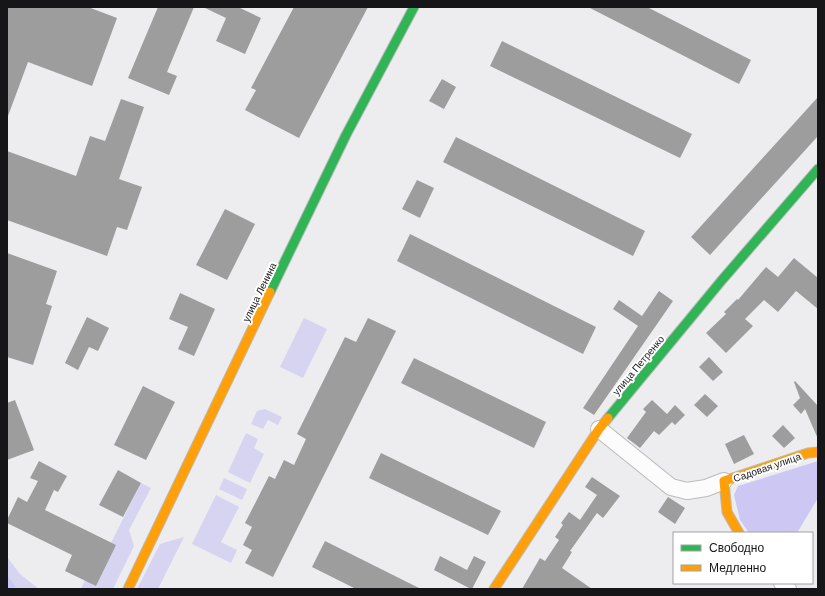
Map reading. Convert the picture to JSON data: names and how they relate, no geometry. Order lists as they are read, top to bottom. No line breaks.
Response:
{"streets":{"street":["улица Ленина","улица Петренко","Садовая улица"]},"legend":["Свободно","Медленно"]}
